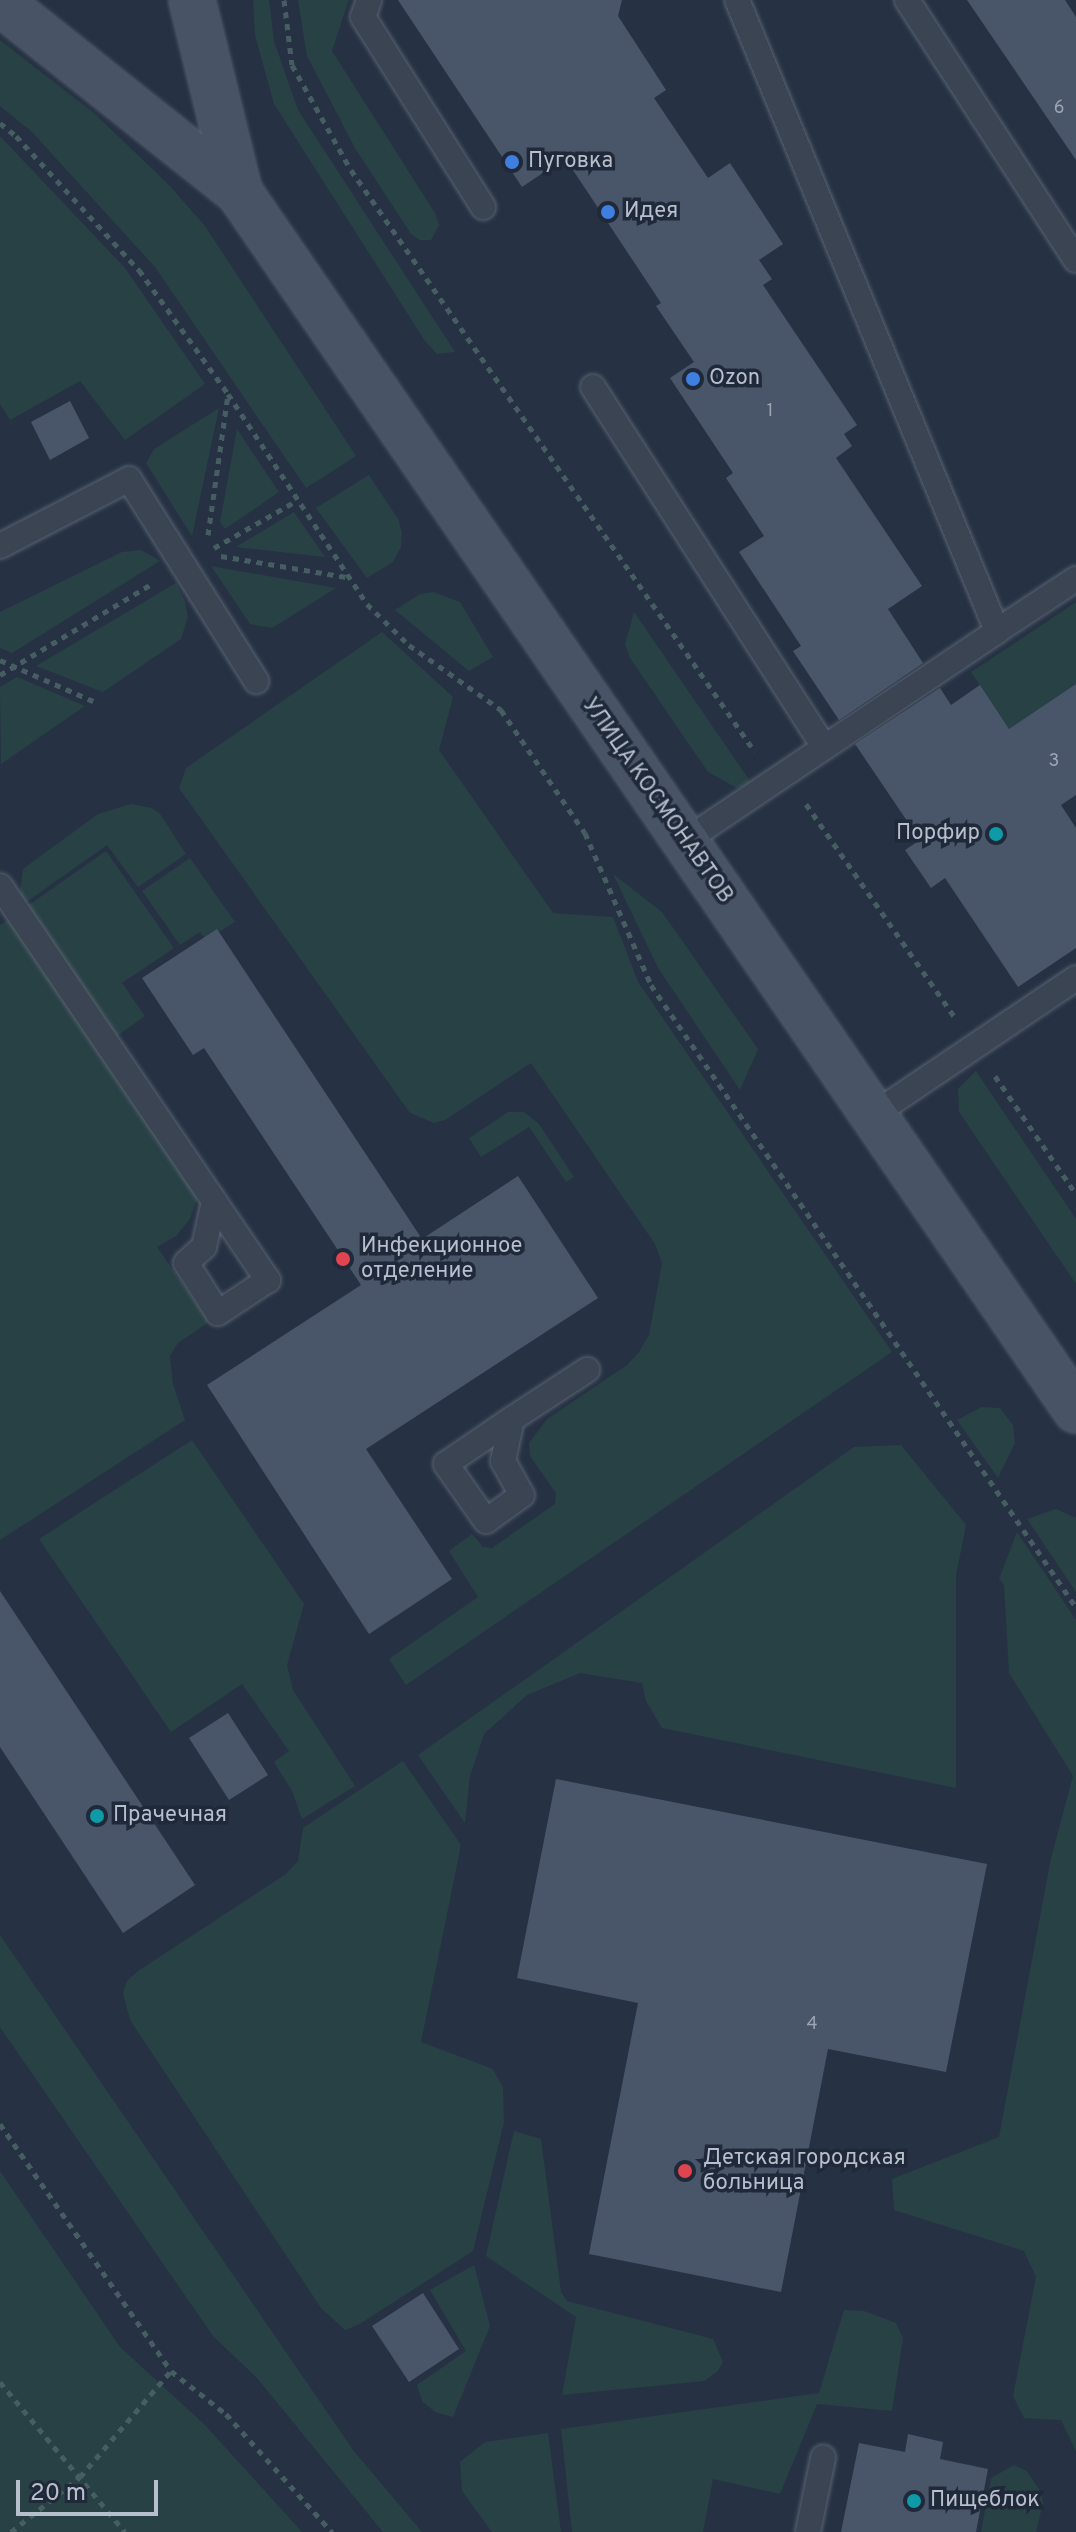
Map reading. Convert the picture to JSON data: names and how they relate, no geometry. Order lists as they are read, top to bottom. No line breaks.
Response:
{"streets":{"main road":["УЛИЦА КОСМОНАВТОВ"]},"places":["Пуговка","Идея","Ozon","Порфир","Инфекционное отделение","Прачечная","Детская городская больница","Пищеблок"],"house_numbers":["6","1","3","4"],"scale_bar":"20 m"}
